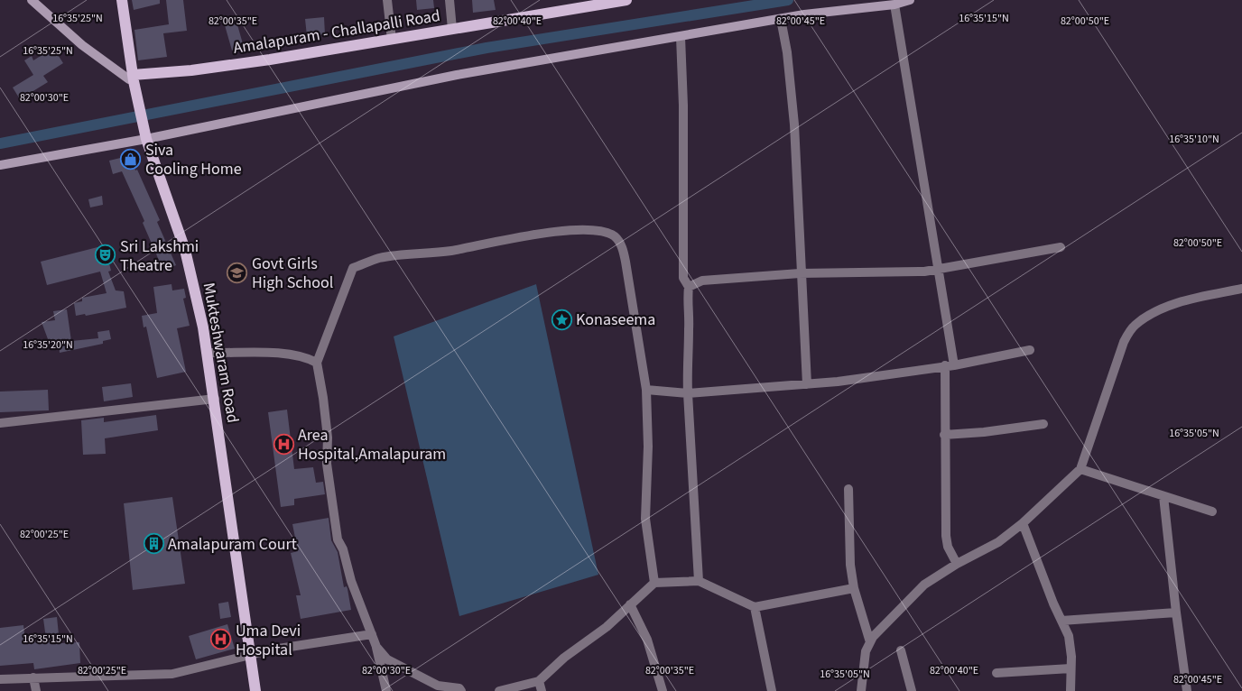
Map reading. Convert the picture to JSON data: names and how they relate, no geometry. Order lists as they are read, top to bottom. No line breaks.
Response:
{"streets":{"main road":["Amalapuram - Challapalli Road","Mukteshwaram Road"]},"crossings":[["Amalapuram - Challapalli Road","Mukteshwaram Road"]],"places":{"shop":["Siva Cooling Home"],"theatre":["Sri Lakshmi Theatre"],"school or university":["Govt Girls High School"],"place":["Konaseema"],"hospital":["Area Hospital,Amalapuram","Uma Devi Hospital"],"building":["Amalapuram Court"]},"coordinates":["16°35'25\"N","16°35'15\"N","82°00'50\"E","82°00'35\"E","82°00'40\"E","82°00'45\"E","82°00'30\"E","16°35'10\"N","16°35'20\"N","16°35'05\"N","82°00'25\"E"]}
